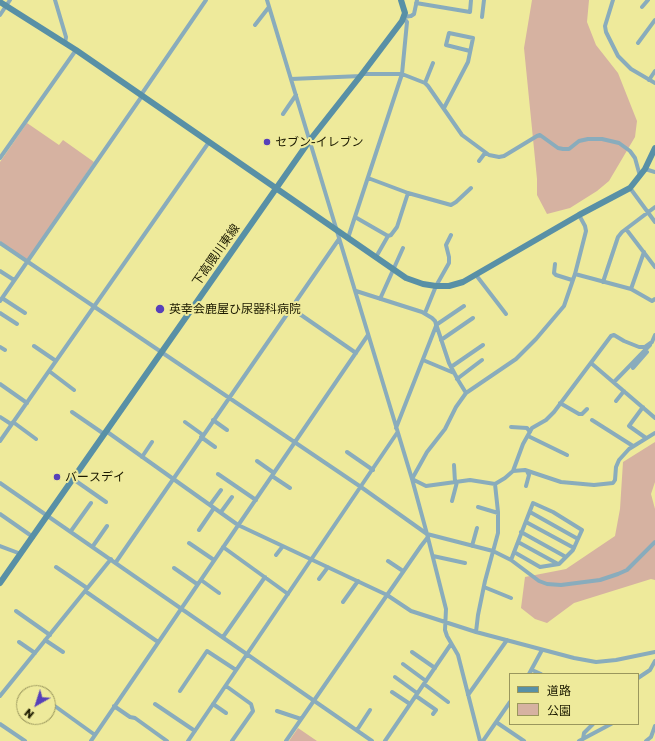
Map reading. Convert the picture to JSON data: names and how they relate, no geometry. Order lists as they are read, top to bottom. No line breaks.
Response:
{"streets":{"street":["下高隈川東線"]},"places":["セブン-イレブン","英幸会鹿屋ひ尿器科病院","バースデイ"],"legend":["道路","公園"],"north":"bottom left"}
